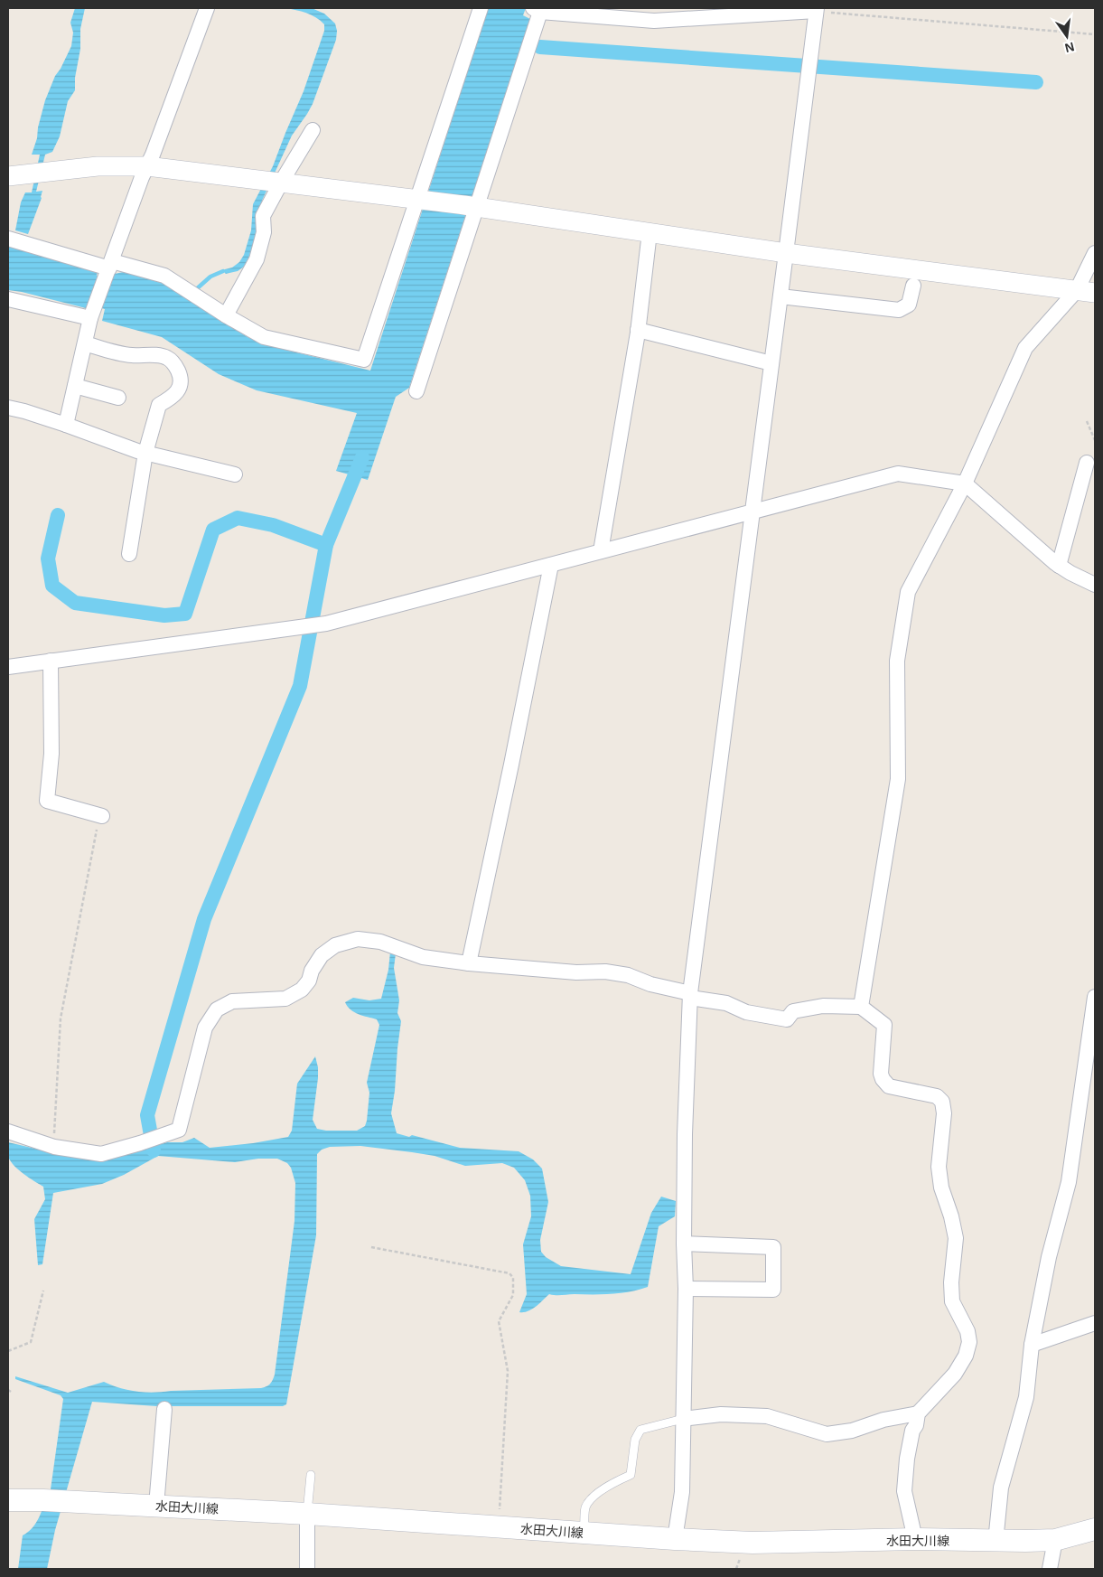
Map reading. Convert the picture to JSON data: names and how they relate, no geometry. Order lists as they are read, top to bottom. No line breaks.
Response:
{"streets":{"main road":["水田大川線"]},"north":"bottom"}
